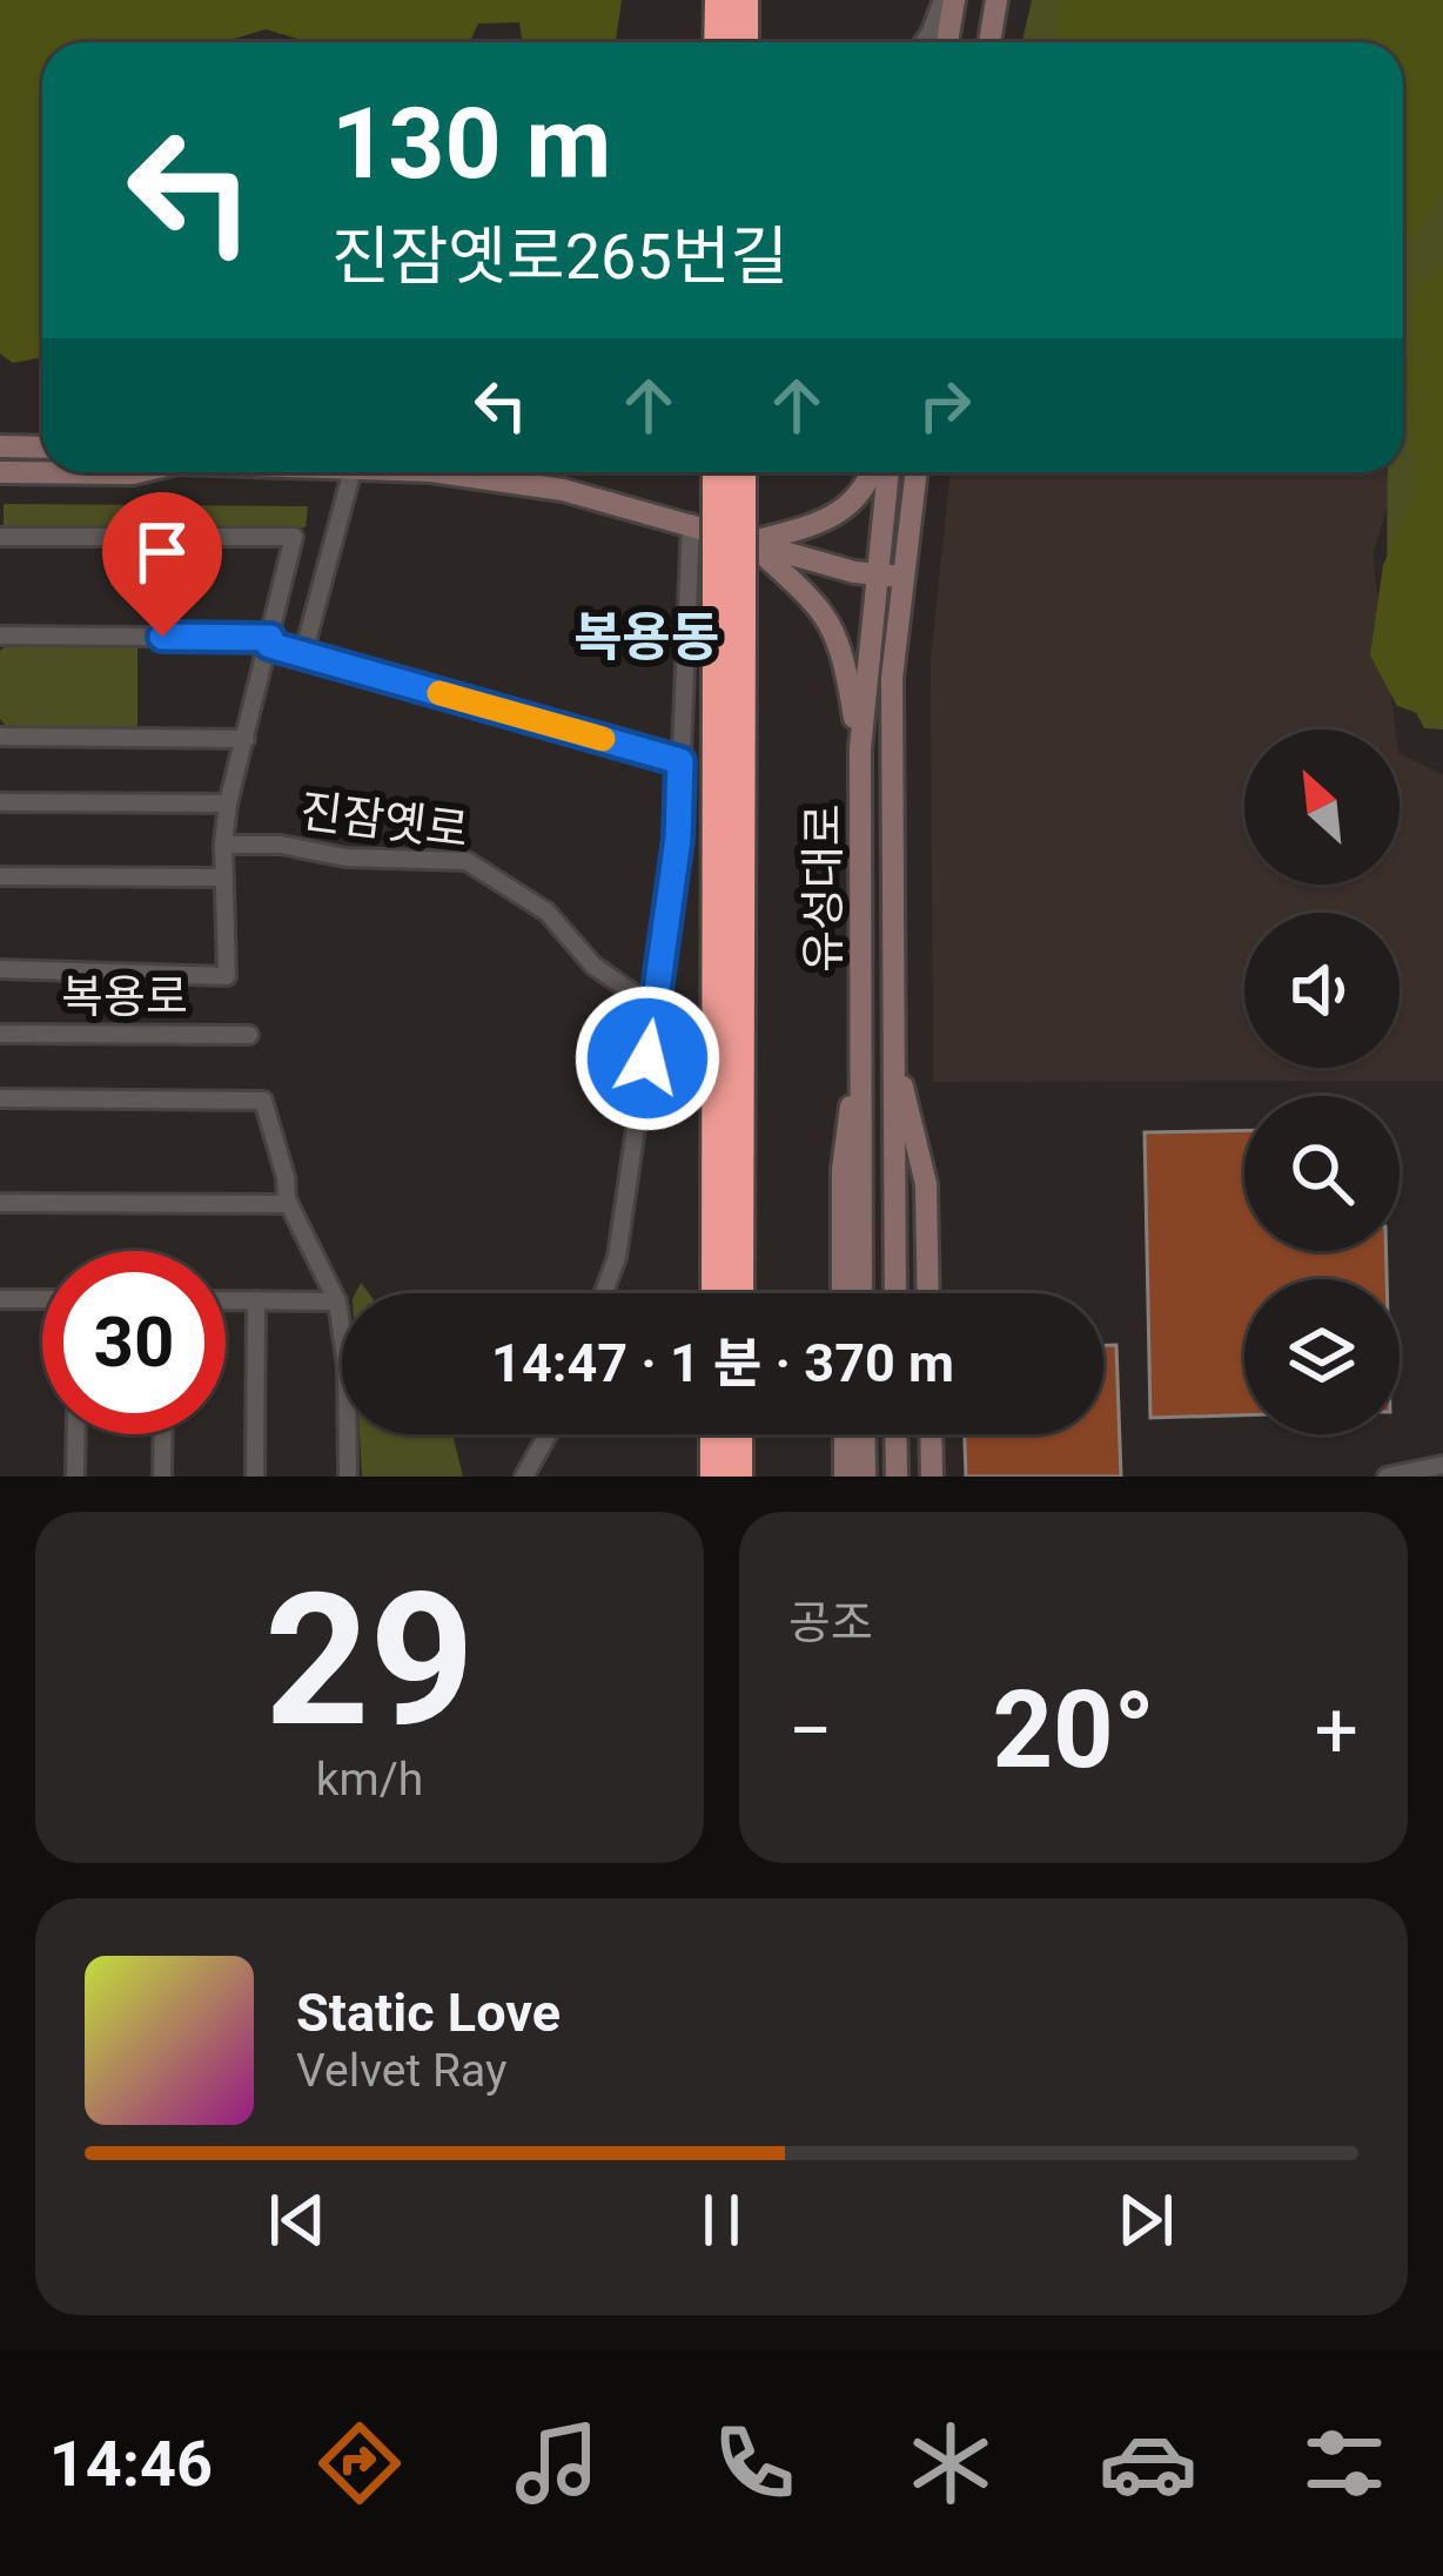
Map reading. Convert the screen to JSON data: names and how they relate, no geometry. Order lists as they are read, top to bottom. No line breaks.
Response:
{"streets":{"street":["진잠옛로","유성대로","복용로"]},"districts":["복용동"],"north":"top left","page":{"turn":["130 m","진잠옛로265번길"],"limit":"30","trip":"14:47 · 1 분 · 370 m","tile":[["29","km/h"],"공조"],"heat":["−","20°","+"],"song":["Static Love","Velvet Ray"],"tabs":"14:46"}}
